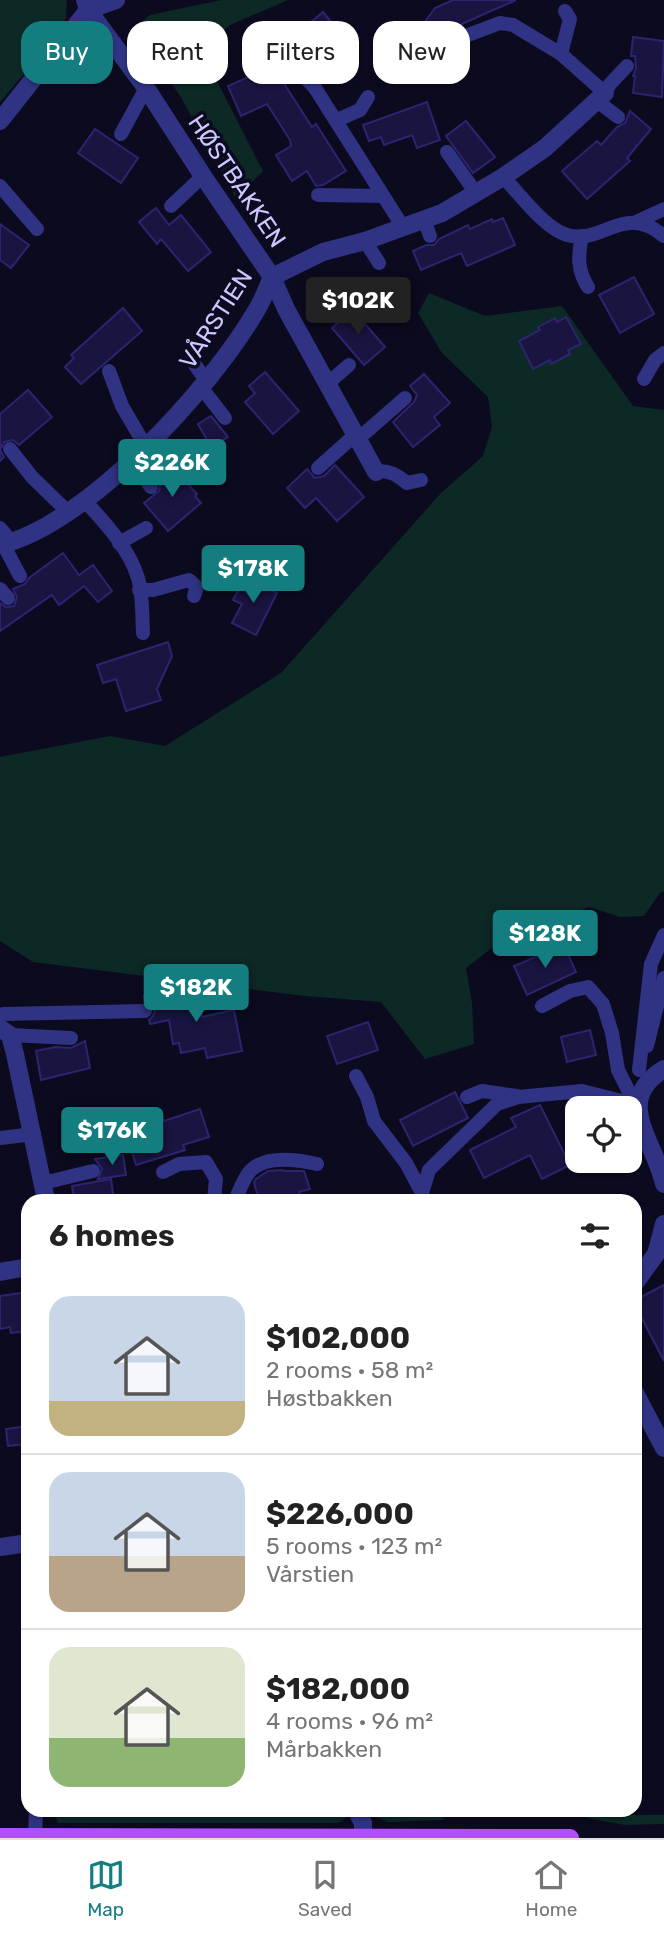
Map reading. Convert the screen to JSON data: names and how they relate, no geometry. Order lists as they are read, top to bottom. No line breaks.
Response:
{"streets":{"street":["HØSTBAKKEN","VÅRSTIEN"]},"crossings":[["HØSTBAKKEN","VÅRSTIEN"]],"page":{"chip":["Buy","Rent","Filters","New"],"price":["$102K","$226K","$178K","$128K","$182K","$176K"],"heading":"6 homes","list":[{"name":"$102,000","note":"2 rooms · 58 m² · Høstbakken"},{"name":"$226,000","note":"5 rooms · 123 m² · Vårstien"},{"name":"$182,000","note":"4 rooms · 96 m² · Mårbakken"}],"tabs":["Map","Saved","Home"]}}
